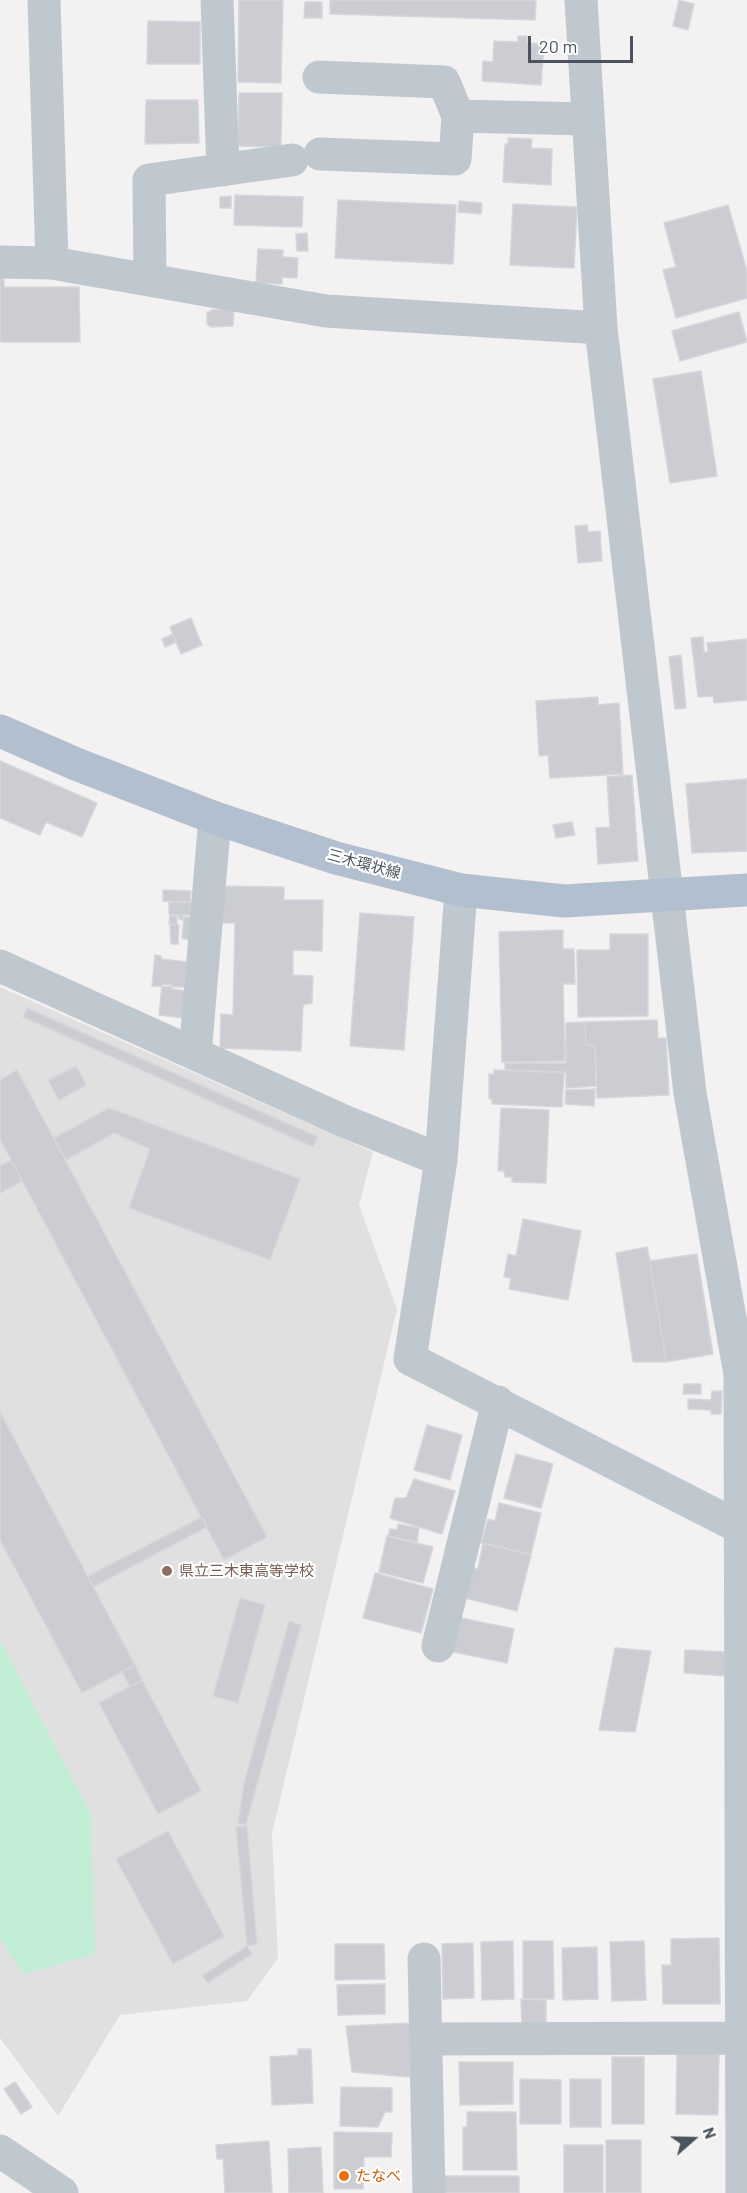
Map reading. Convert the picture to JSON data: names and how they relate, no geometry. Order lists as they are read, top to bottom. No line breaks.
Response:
{"streets":{"main road":["三木環状線"]},"places":["県立三木東高等学校","たなべ"],"scale_bar":"20 m","north":"right"}
